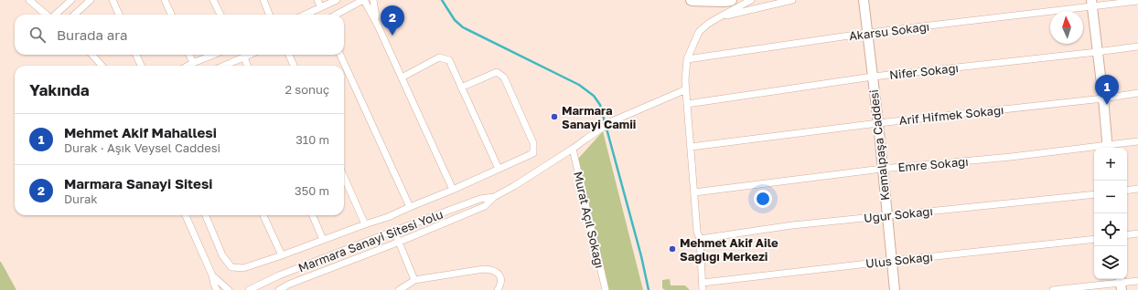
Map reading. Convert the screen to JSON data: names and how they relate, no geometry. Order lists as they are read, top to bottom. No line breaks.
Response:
{"streets":{"main road":["Kemalpaşa Caddesi"],"street":["Akarsu Sokağı","Nifer Sokağı","Arif Hifmek Sokağı","Emre Sokağı","Uğur Sokağı","Murat Açıl Sokağı","Marmara Sanayi Sitesi Yolu","Ulus Sokağı"]},"crossings":[["Akarsu Sokağı","Kemalpaşa Caddesi"],["Nifer Sokağı","Kemalpaşa Caddesi"],["Arif Hifmek Sokağı","Kemalpaşa Caddesi"],["Kemalpaşa Caddesi","Emre Sokağı"],["Kemalpaşa Caddesi","Uğur Sokağı"],["Kemalpaşa Caddesi","Ulus Sokağı"],["Murat Açıl Sokağı","Marmara Sanayi Sitesi Yolu"]],"places":["Marmara Sanayi Camii","Mehmet Akif Aile Sağlığı Merkezi"],"north":"top","page":{"pins":["2","1"],"search":"Burada ara","heading":["Yakında","2 sonuç"],"list":[{"mark":"1","name":"Mehmet Akif Mahallesi","note":"Durak · Aşık Veysel Caddesi","value":"310 m"},{"mark":"2","name":"Marmara Sanayi Sitesi","note":"Durak","value":"350 m"}],"map_buttons":["+","−"]}}
